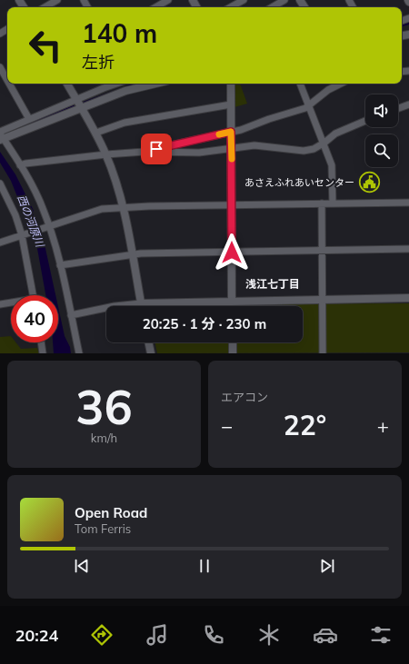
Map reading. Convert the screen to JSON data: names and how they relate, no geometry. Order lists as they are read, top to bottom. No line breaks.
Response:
{"districts":["浅江七丁目"],"water":["西の河原川"],"places":{"public building":["あさえふれあいセンター"]},"page":{"turn":["140 m","左折"],"limit":"40","trip":"20:25 · 1 分 · 230 m","tile":[["36","km/h"],"エアコン"],"heat":["−","22°","+"],"song":["Open Road","Tom Ferris"],"tabs":"20:24"}}
